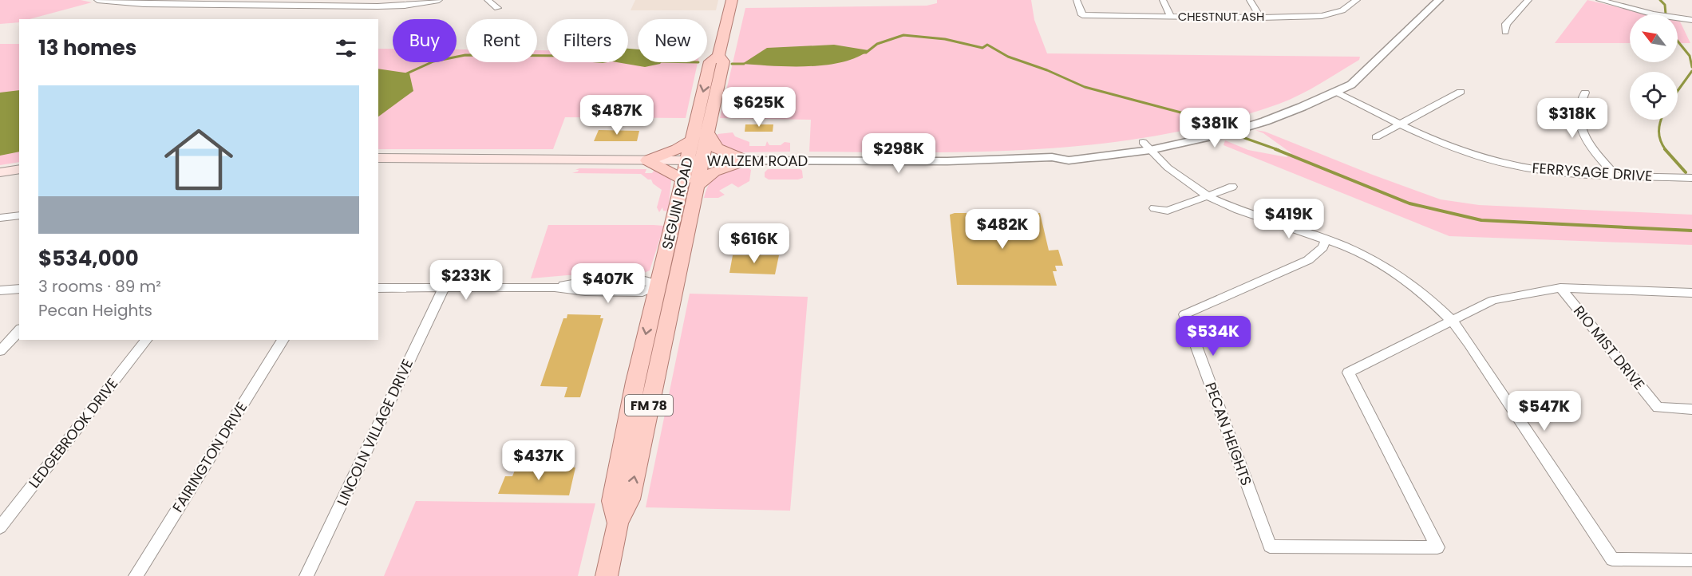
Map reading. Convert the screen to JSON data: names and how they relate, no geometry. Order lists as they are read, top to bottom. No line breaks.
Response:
{"streets":{"main road":["WALZEM ROAD","SEGUIN ROAD","FM 78"],"street":["CHESTNUT ASH","FERRYSAGE DRIVE","RIO MIST DRIVE","LINCOLN VILLAGE DRIVE","LEDGEBROOK DRIVE","PECAN HEIGHTS","FAIRINGTON DRIVE"]},"crossings":[["WALZEM ROAD","FERRYSAGE DRIVE"],["WALZEM ROAD","SEGUIN ROAD"]],"north":"top left","page":{"chip":["Buy","Rent","Filters","New"],"heading":"13 homes","list":[{"name":"$534,000","note":"3 rooms · 89 m² · Pecan Heights"}],"price":["$625K","$487K","$318K","$381K","$298K","$419K","$482K","$616K","$233K","$407K","$534K","$547K","$437K"]}}
